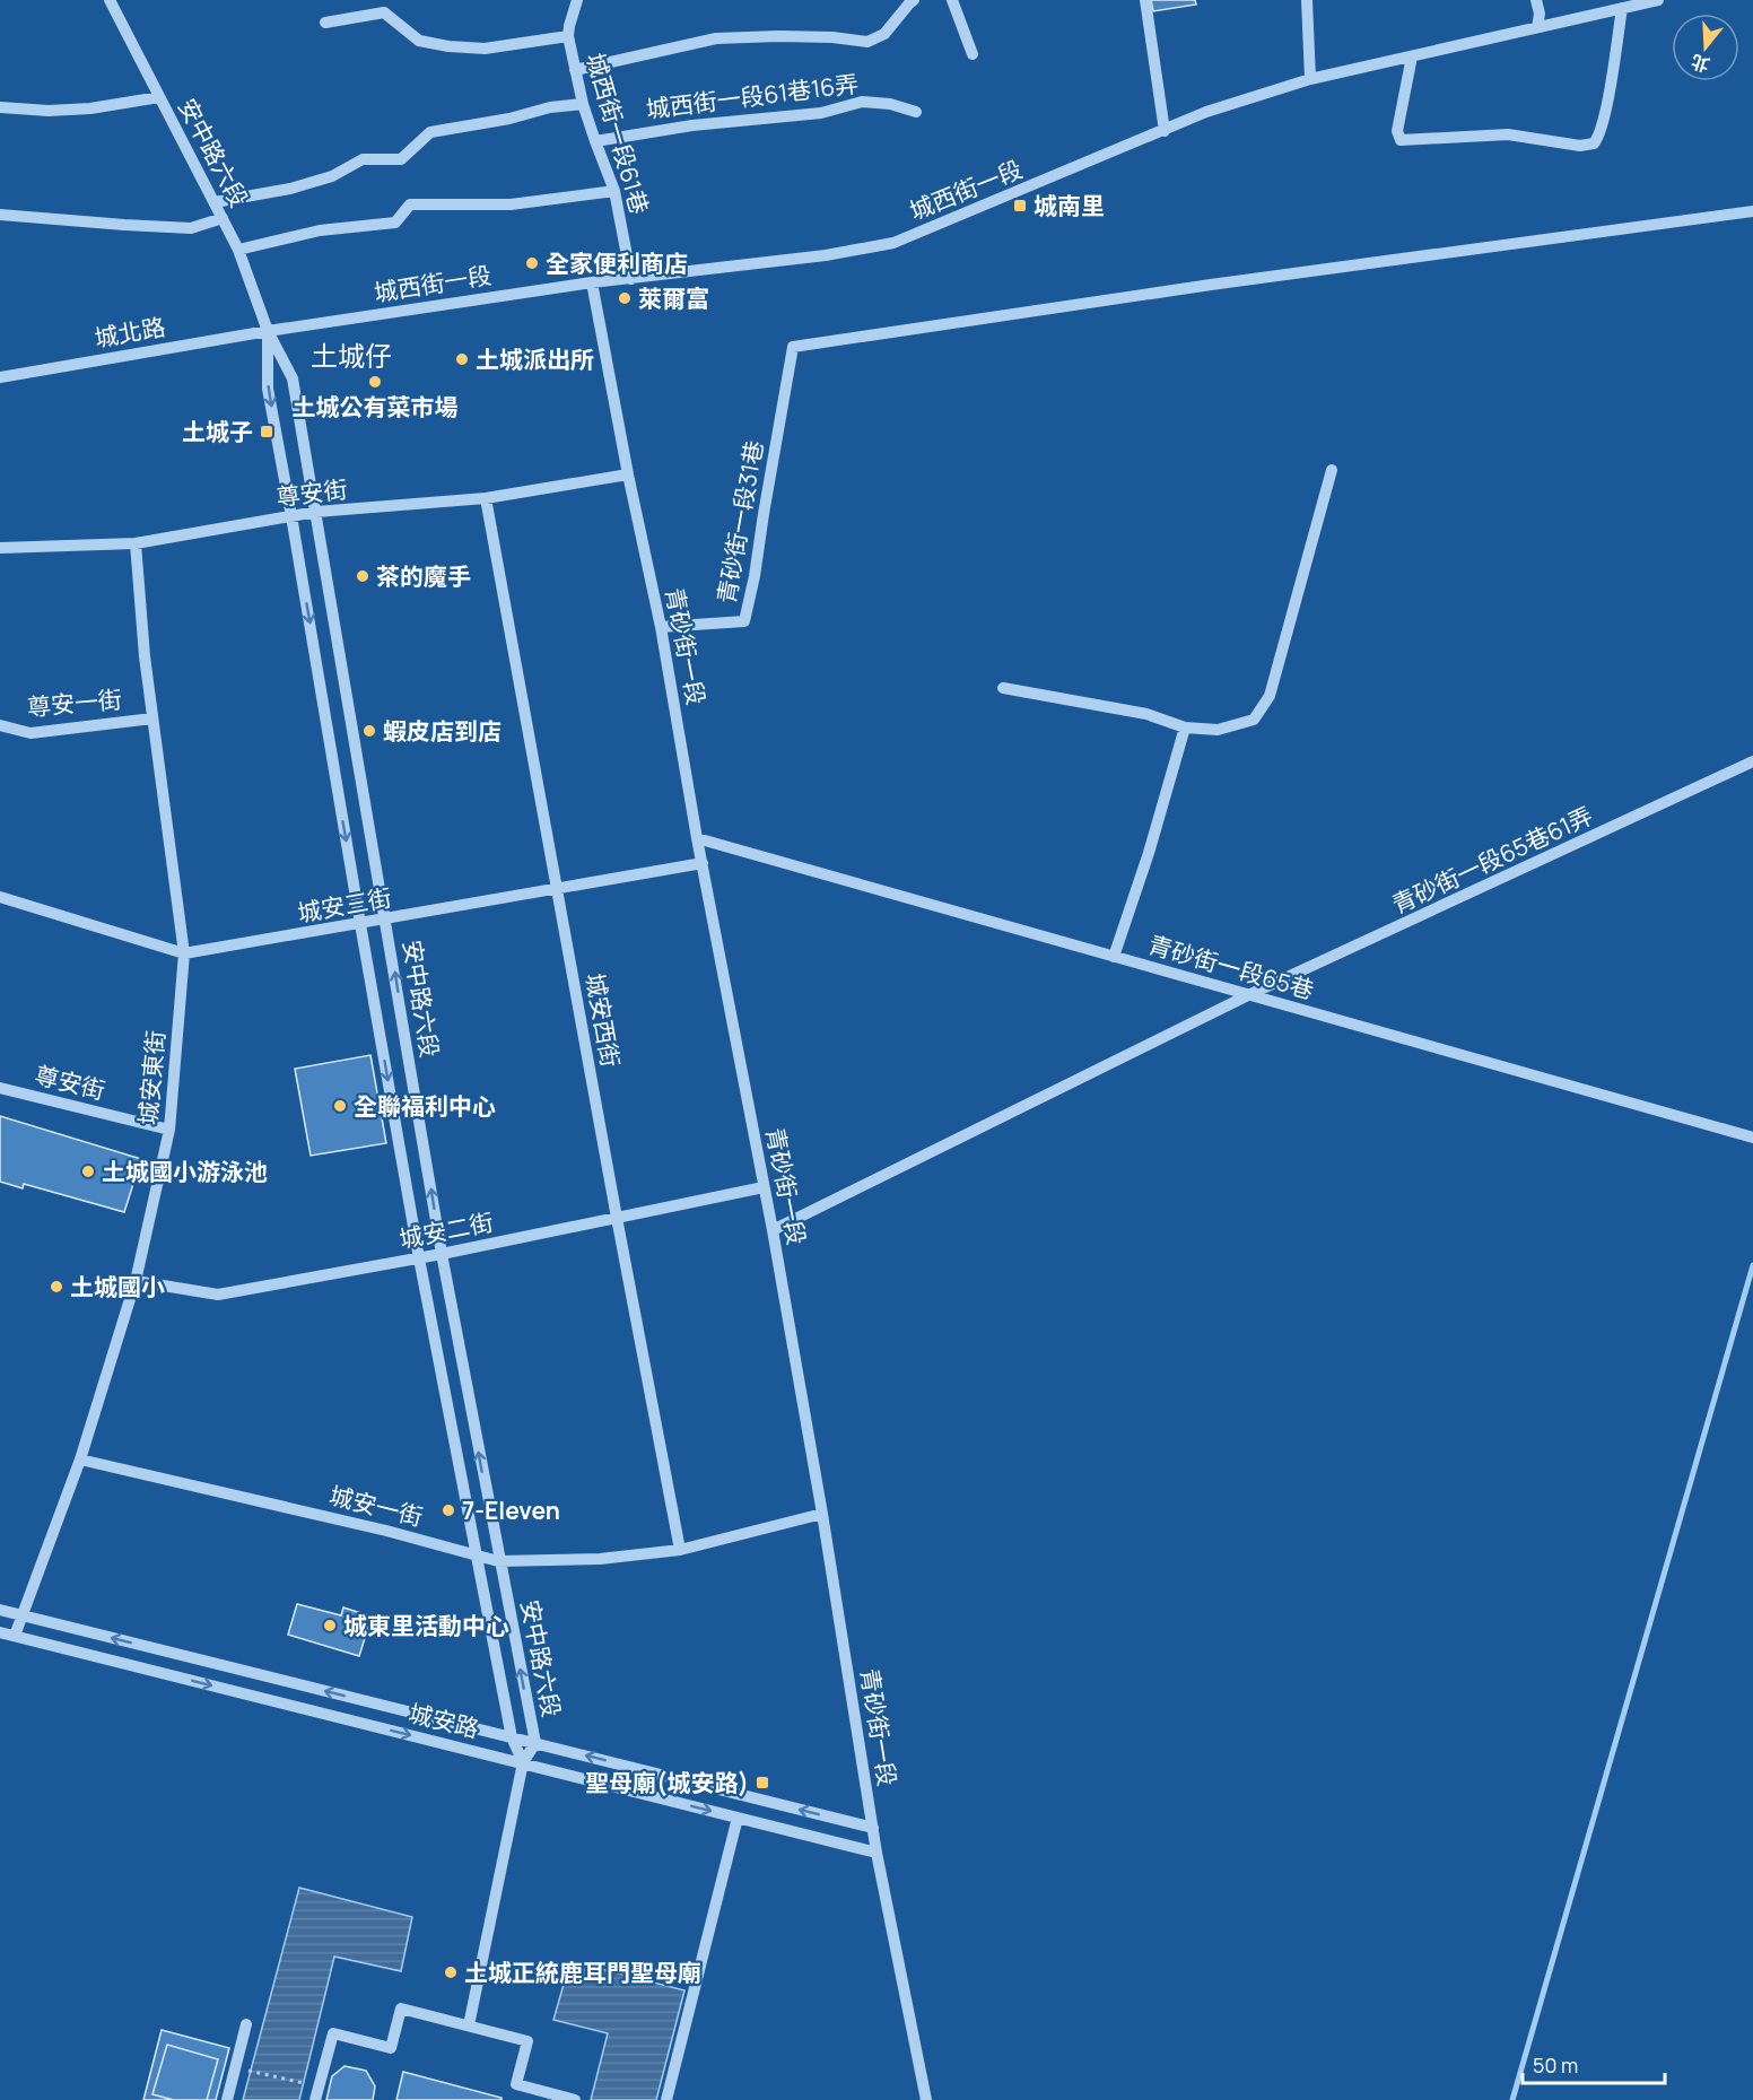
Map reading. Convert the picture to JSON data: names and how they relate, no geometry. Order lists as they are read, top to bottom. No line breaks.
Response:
{"streets":{"street":["城西街一段61巷16弄","城西街一段61巷","安中路六段","城西街一段","城北路","尊安街","青砂街一段31巷","青砂街一段","尊安一街","青砂街一段65巷61弄","城安三街","青砂街一段65巷","城安西街","城安東街","城安二街","城安一街","城安路"]},"crossings":[["城西街一段61巷16弄","城西街一段61巷"],["城西街一段61巷","城西街一段"],["安中路六段","城西街一段"],["安中路六段","城北路"],["安中路六段","尊安街"],["安中路六段","城安三街"],["安中路六段","城安二街"],["安中路六段","城安一街"],["安中路六段","城安路"],["城西街一段","城北路"],["城西街一段","青砂街一段"],["尊安街","青砂街一段"],["尊安街","城安西街"],["尊安街","城安東街"],["青砂街一段31巷","青砂街一段"],["青砂街一段","青砂街一段65巷61弄"],["青砂街一段","城安三街"],["青砂街一段","青砂街一段65巷"],["青砂街一段","城安二街"],["青砂街一段","城安一街"],["青砂街一段","城安路"],["尊安一街","城安東街"],["青砂街一段65巷61弄","青砂街一段65巷"],["城安三街","城安西街"],["城安三街","城安東街"],["城安西街","城安二街"],["城安西街","城安一街"],["城安東街","城安二街"],["城安東街","城安一街"],["城安東街","城安路"]],"districts":["土城仔"],"places":{"transit":["城南里","土城子","聖母廟(城安路)"],"other":["全家便利商店","萊爾富","土城派出所","土城公有菜市場","茶的魔手","蝦皮店到店","全聯福利中心","土城國小游泳池","土城國小","7-Eleven","城東里活動中心","土城正統鹿耳門聖母廟"]},"scale_bar":"50 m","north":"bottom"}
